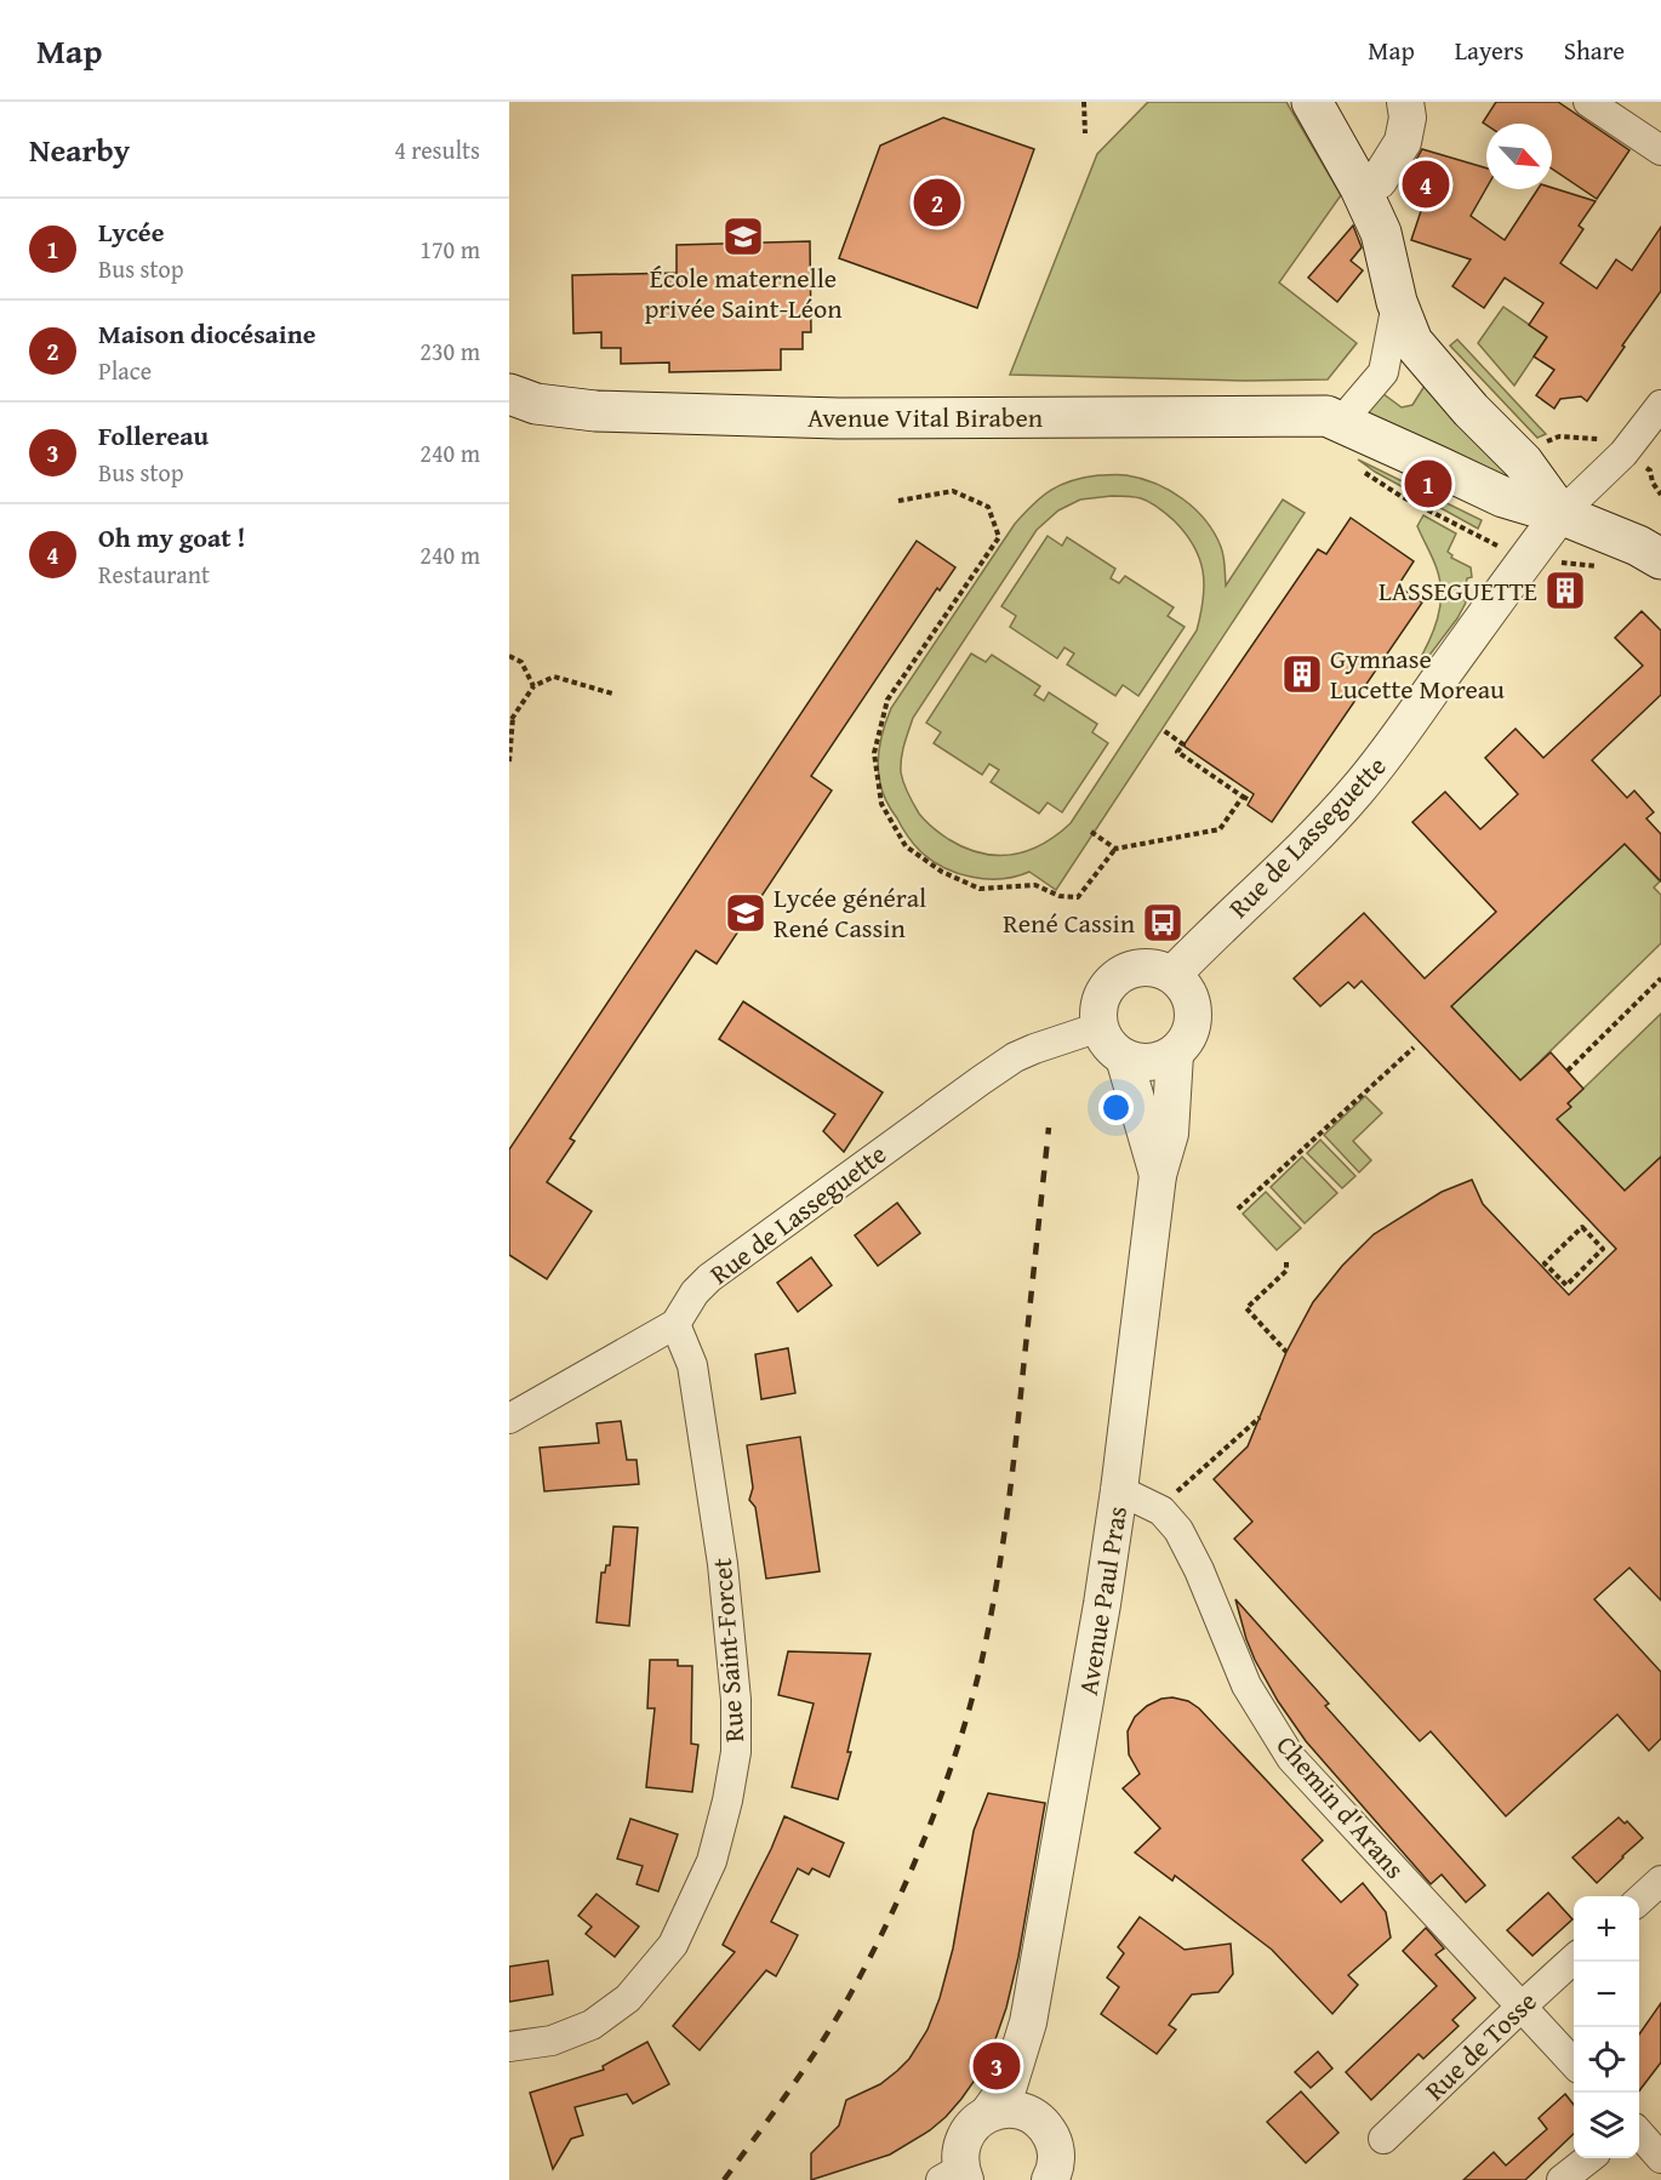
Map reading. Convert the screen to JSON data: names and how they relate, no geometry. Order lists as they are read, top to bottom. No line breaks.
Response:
{"streets":{"main road":["Avenue Vital Biraben"],"street":["Rue de Lasseguette","Avenue Paul Pras","Rue Saint-Forcet","Chemin d'Arans","Rue de Tosse"]},"crossings":[["Avenue Vital Biraben","Rue de Lasseguette"],["Rue de Lasseguette","Avenue Paul Pras"],["Rue de Lasseguette","Rue Saint-Forcet"],["Avenue Paul Pras","Chemin d'Arans"],["Chemin d'Arans","Rue de Tosse"]],"places":{"school or university":["École maternelle privée Saint-Léon","Lycée général René Cassin"],"building":["LASSEGUETTE","Gymnase Lucette Moreau"],"bus stop":["René Cassin"]},"north":"bottom right","page":{"header":"Map","nav":["Map","Layers","Share"],"heading":["Nearby","4 results"],"pins":["4","2","1","3"],"list":[{"mark":"1","name":"Lycée","note":"Bus stop","value":"170 m"},{"mark":"2","name":"Maison diocésaine","note":"Place","value":"230 m"},{"mark":"3","name":"Follereau","note":"Bus stop","value":"240 m"},{"mark":"4","name":"Oh my goat !","note":"Restaurant","value":"240 m"}],"map_buttons":["+","−"]}}
